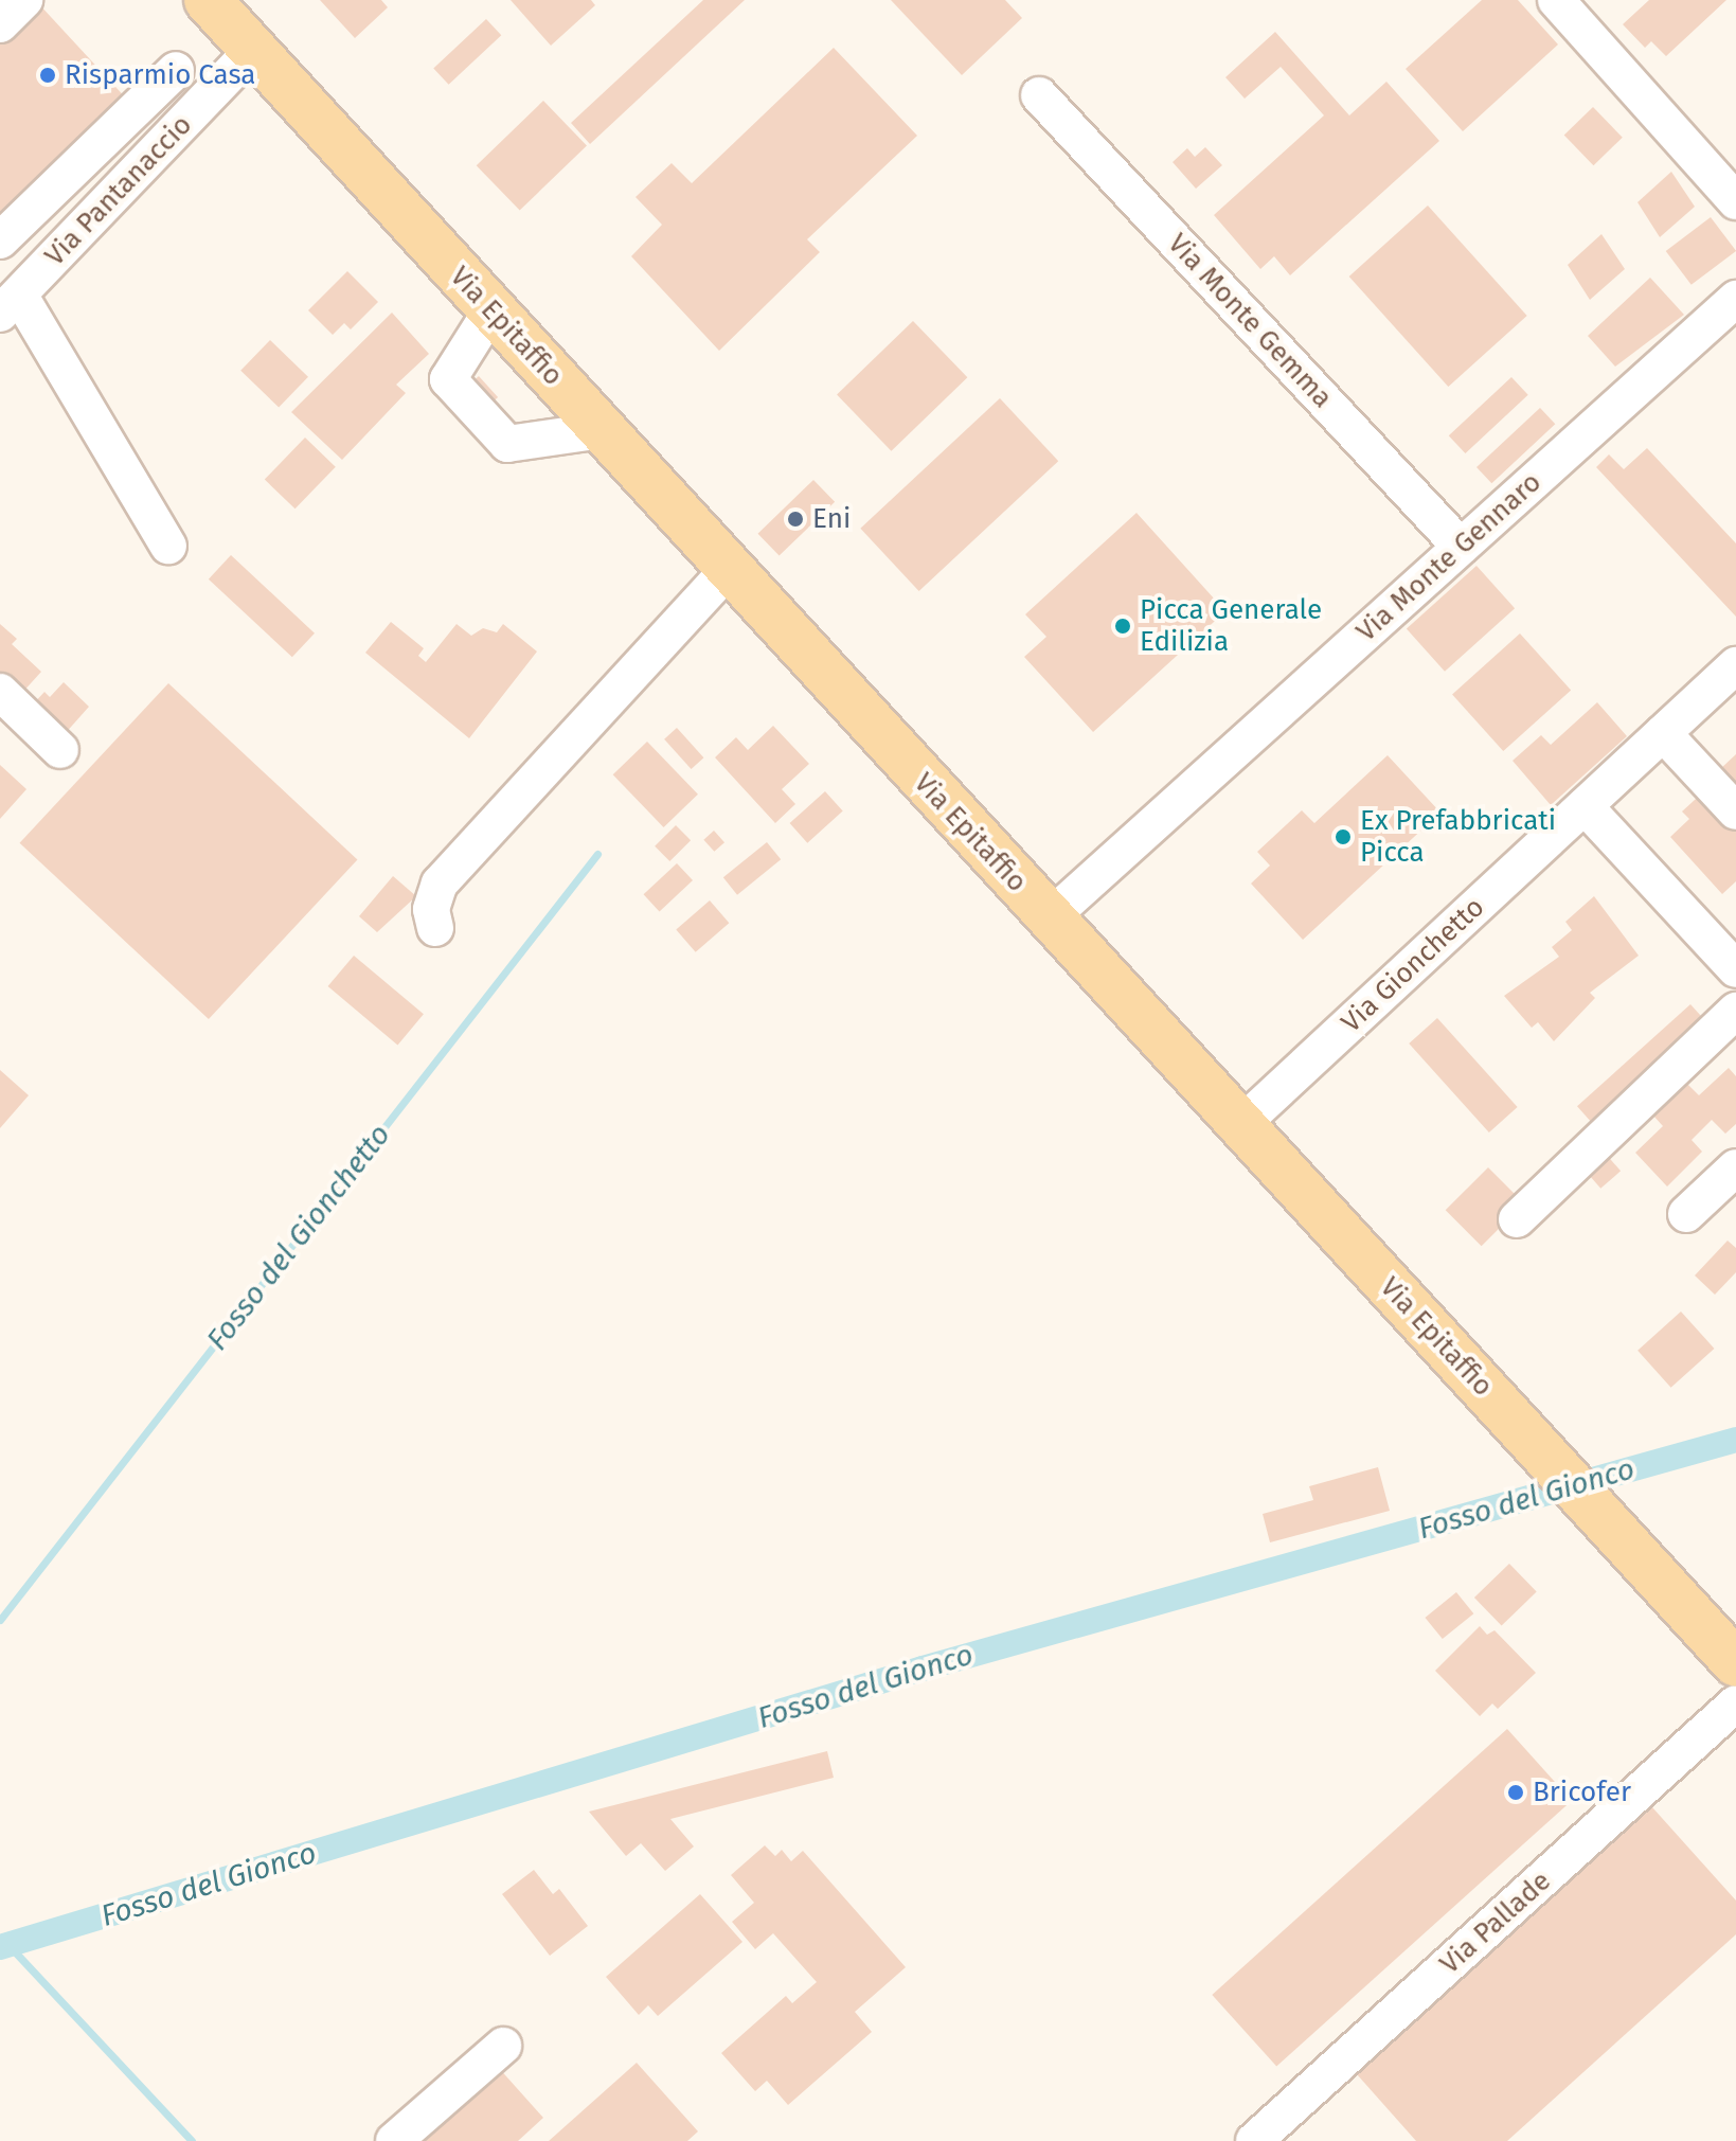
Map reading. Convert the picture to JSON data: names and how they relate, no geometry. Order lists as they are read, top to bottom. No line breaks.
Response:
{"streets":{"main road":["Via Epitaffio"],"street":["Via Pantanaccio","Via Monte Gemma","Via Monte Gennaro","Via Gionchetto","Via Pallade"]},"crossings":[["Via Pantanaccio","Via Epitaffio"],["Via Monte Gemma","Via Monte Gennaro"],["Via Epitaffio","Via Monte Gennaro"],["Via Epitaffio","Via Gionchetto"]],"water":["Fosso del Gionchetto","Fosso del Gionco"],"places":["Risparmio Casa","Eni","Picca Generale Edilizia","Ex Prefabbricati Picca","Bricofer"]}
